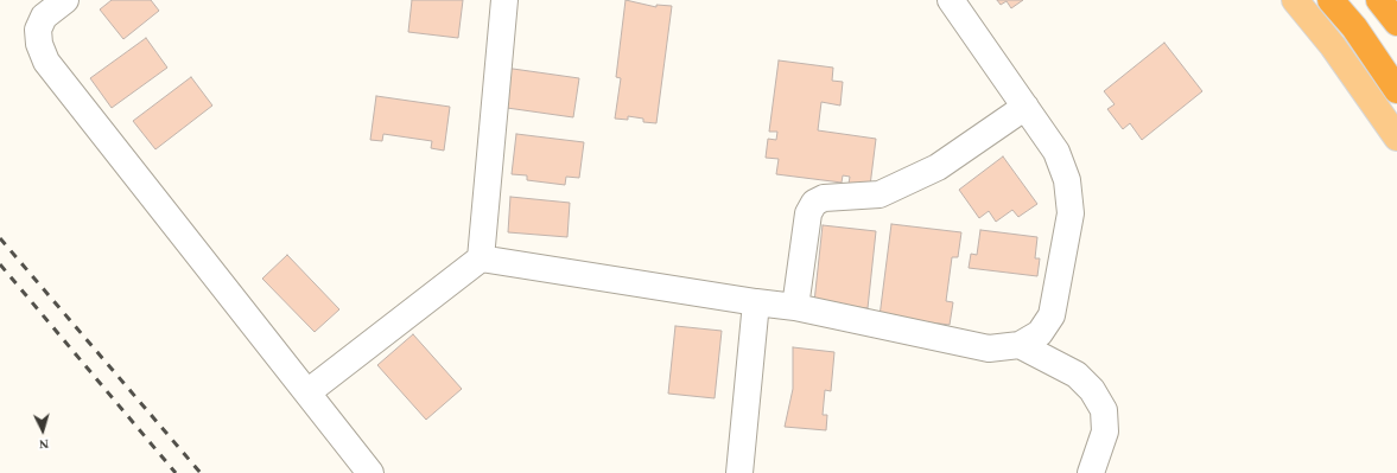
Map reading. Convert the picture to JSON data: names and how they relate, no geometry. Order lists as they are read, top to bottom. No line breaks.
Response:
{"north":"bottom"}
